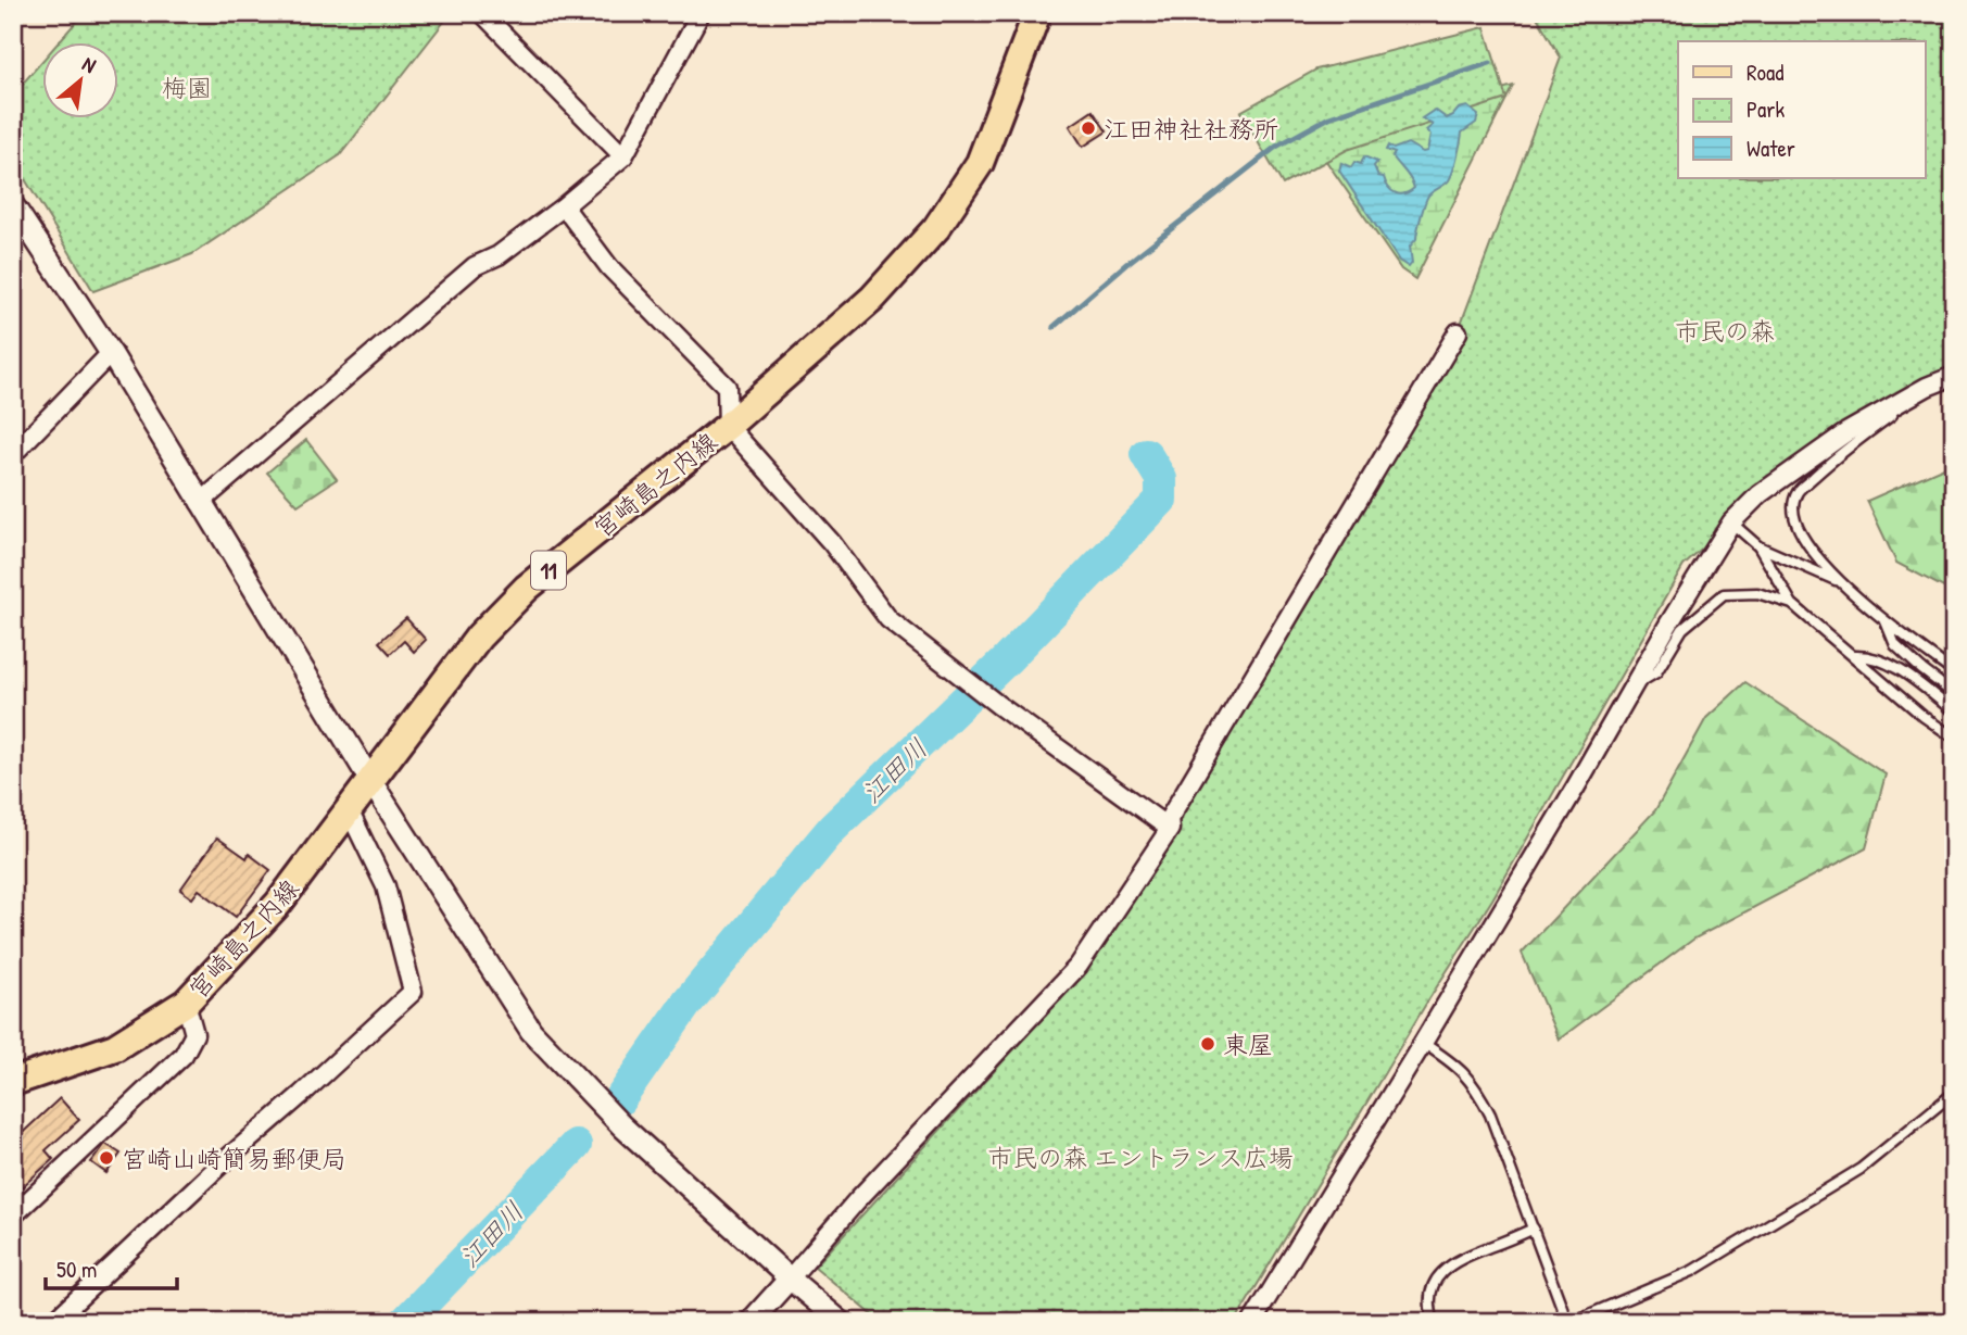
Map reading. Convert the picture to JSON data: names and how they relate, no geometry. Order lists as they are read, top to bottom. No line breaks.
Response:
{"streets":{"main road":["宮崎島之内線","11"]},"water":["江田川"],"parks":["梅園","市民の森","市民の森 エントランス広場"],"places":["江田神社社務所","東屋","宮崎山崎簡易郵便局"],"legend":["Road","Park","Water"],"scale_bar":"50 m","north":"top right"}
